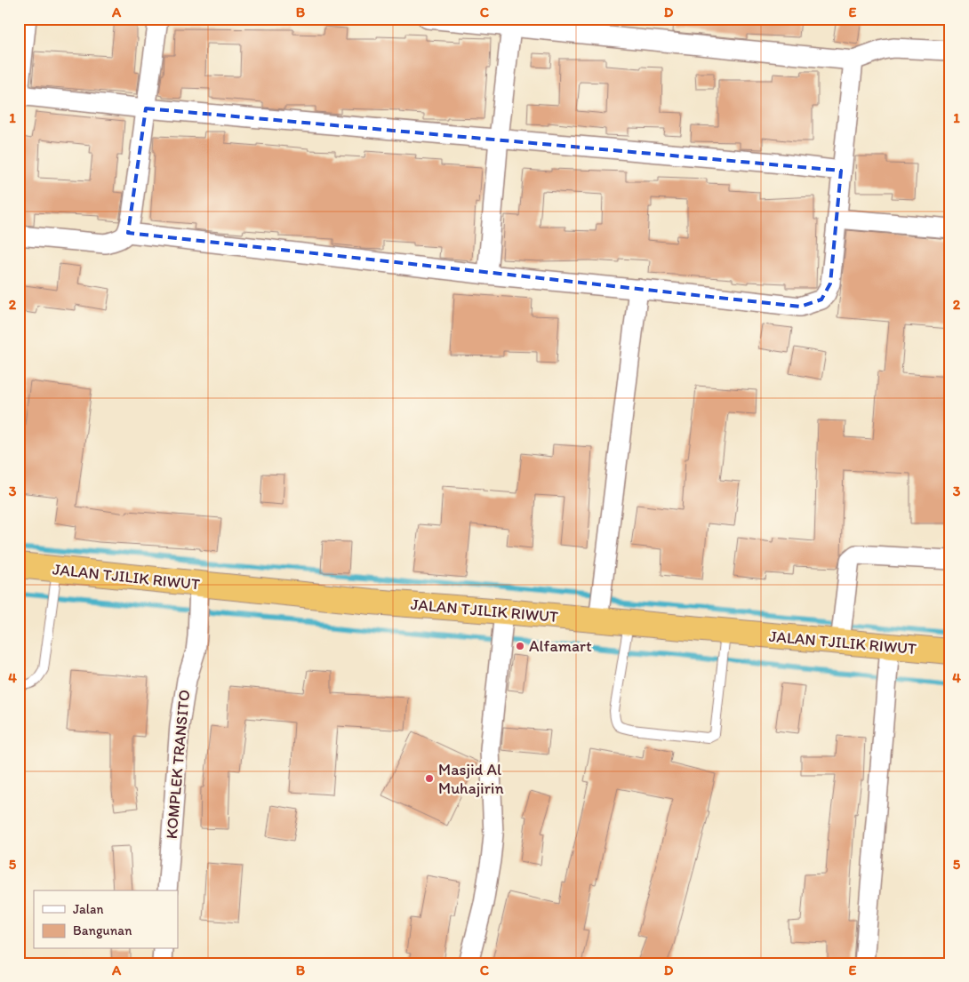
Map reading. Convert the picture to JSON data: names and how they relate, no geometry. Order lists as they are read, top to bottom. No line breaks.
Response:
{"streets":{"highway":["JALAN TJILIK RIWUT"],"street":["KOMPLEK TRANSITO"]},"crossings":[["JALAN TJILIK RIWUT","KOMPLEK TRANSITO"]],"places":["Alfamart","Masjid Al Muhajirin"],"legend":["Jalan","Bangunan"],"grid":{"columns":["A","B","C","D","E"],"rows":["1","2","3","4","5"]}}
